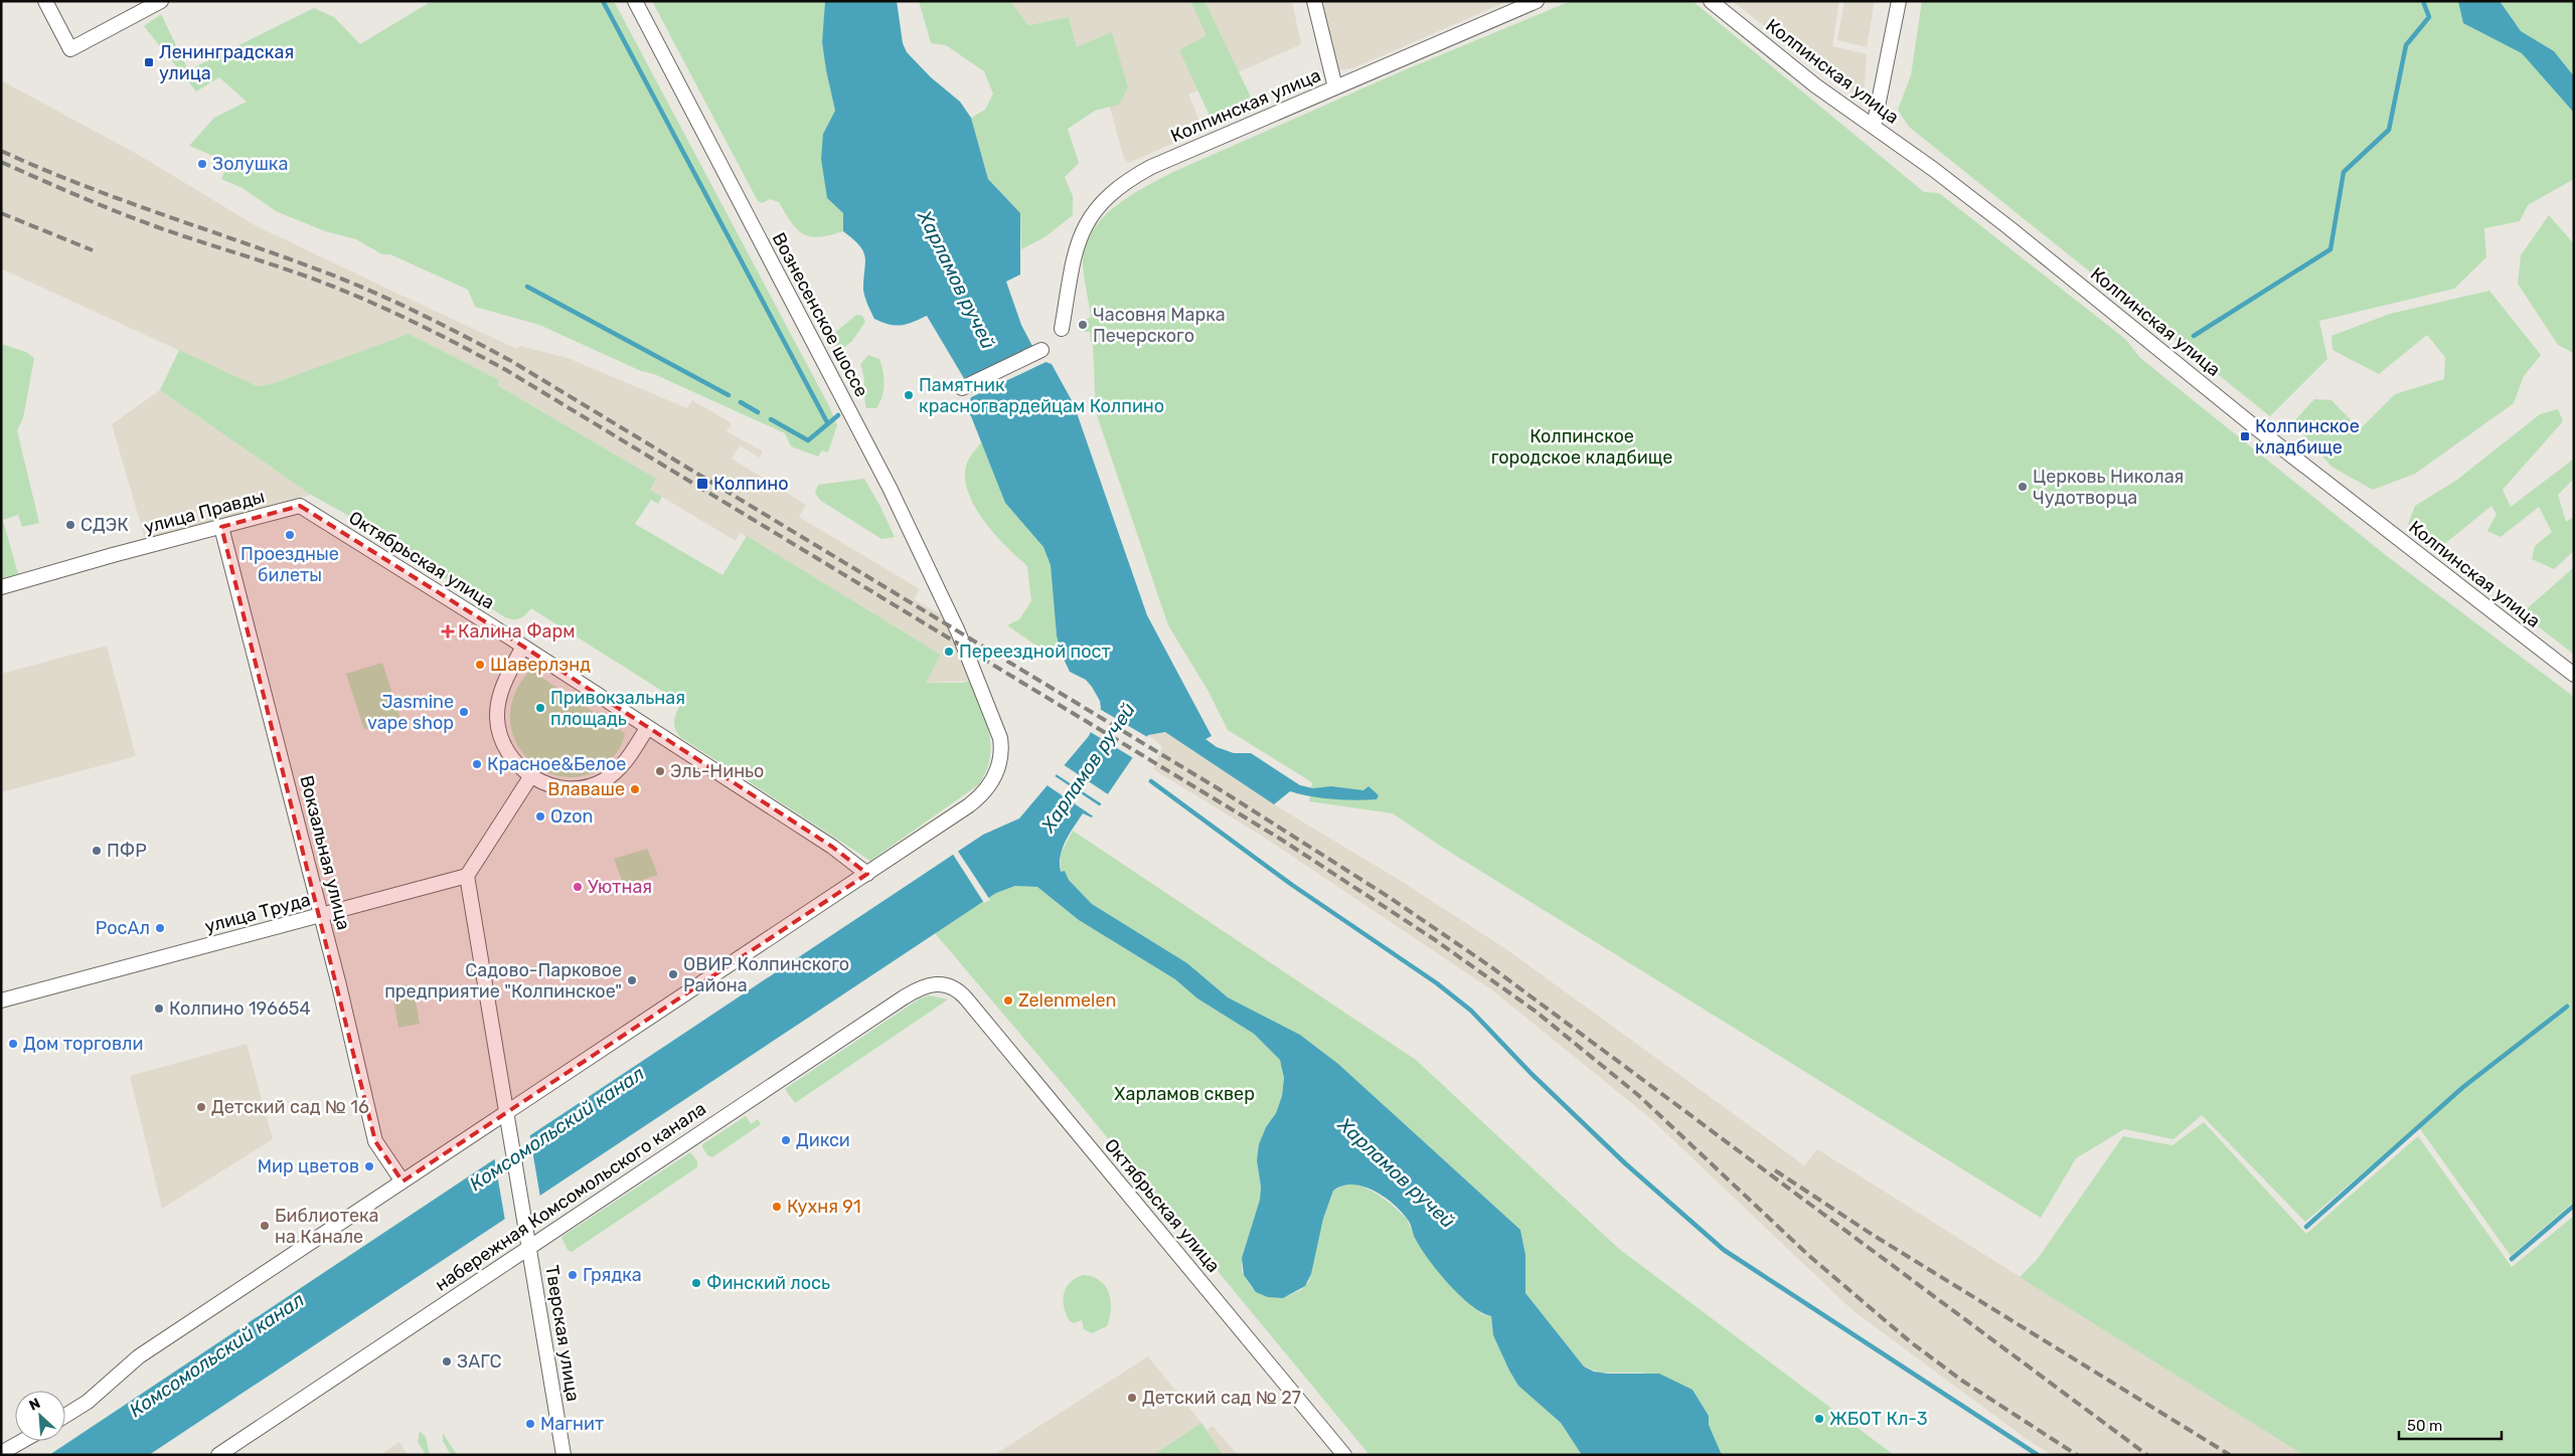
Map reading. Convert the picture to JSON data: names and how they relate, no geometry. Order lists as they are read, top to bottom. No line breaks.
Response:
{"streets":{"street":["Колпинская улица","Вознесенское шоссе","улица Правды","Октябрьская улица","Вокзальная улица","улица Труда","набережная Комсомольского канала","Тверская улица"]},"crossings":[["улица Правды","Октябрьская улица"],["улица Правды","Вокзальная улица"],["Октябрьская улица","набережная Комсомольского канала"],["Вокзальная улица","улица Труда"],["улица Труда","Тверская улица"],["набережная Комсомольского канала","Тверская улица"]],"water":["Харламов ручей","Комсомольский канал"],"parks":["Колпинское городское кладбище","Харламов сквер"],"places":{"transit":["Ленинградская улица","Колпинское кладбище","Колпино"],"other":["Золушка","Часовня Марка Печерского","Памятник красногвардейцам Колпино","Церковь Николая Чудотворца","СДЭК","Проездные билеты","Переездной пост","Шаверлэнд","Привокзальная площадь","Jasmine vape shop","Красное&Белое","Эль-Ниньо","Влаваше","Ozon","ПФР","Уютная","РосАл","ОВИР Колпинского Района","Садово-Парковое предприятие \"Колпинское\"","Zelenmelen","Колпино 196654","Дом торговли","Детский сад № 16","Дикси","Мир цветов","Кухня 91","Библиотека на Канале","Грядка","Финский лось","ЗАГС","Детский сад № 27","ЖБОТ Кл-3","Магнит"],"health":["Калина Фарм"]},"scale_bar":"50 m","north":"top left"}
